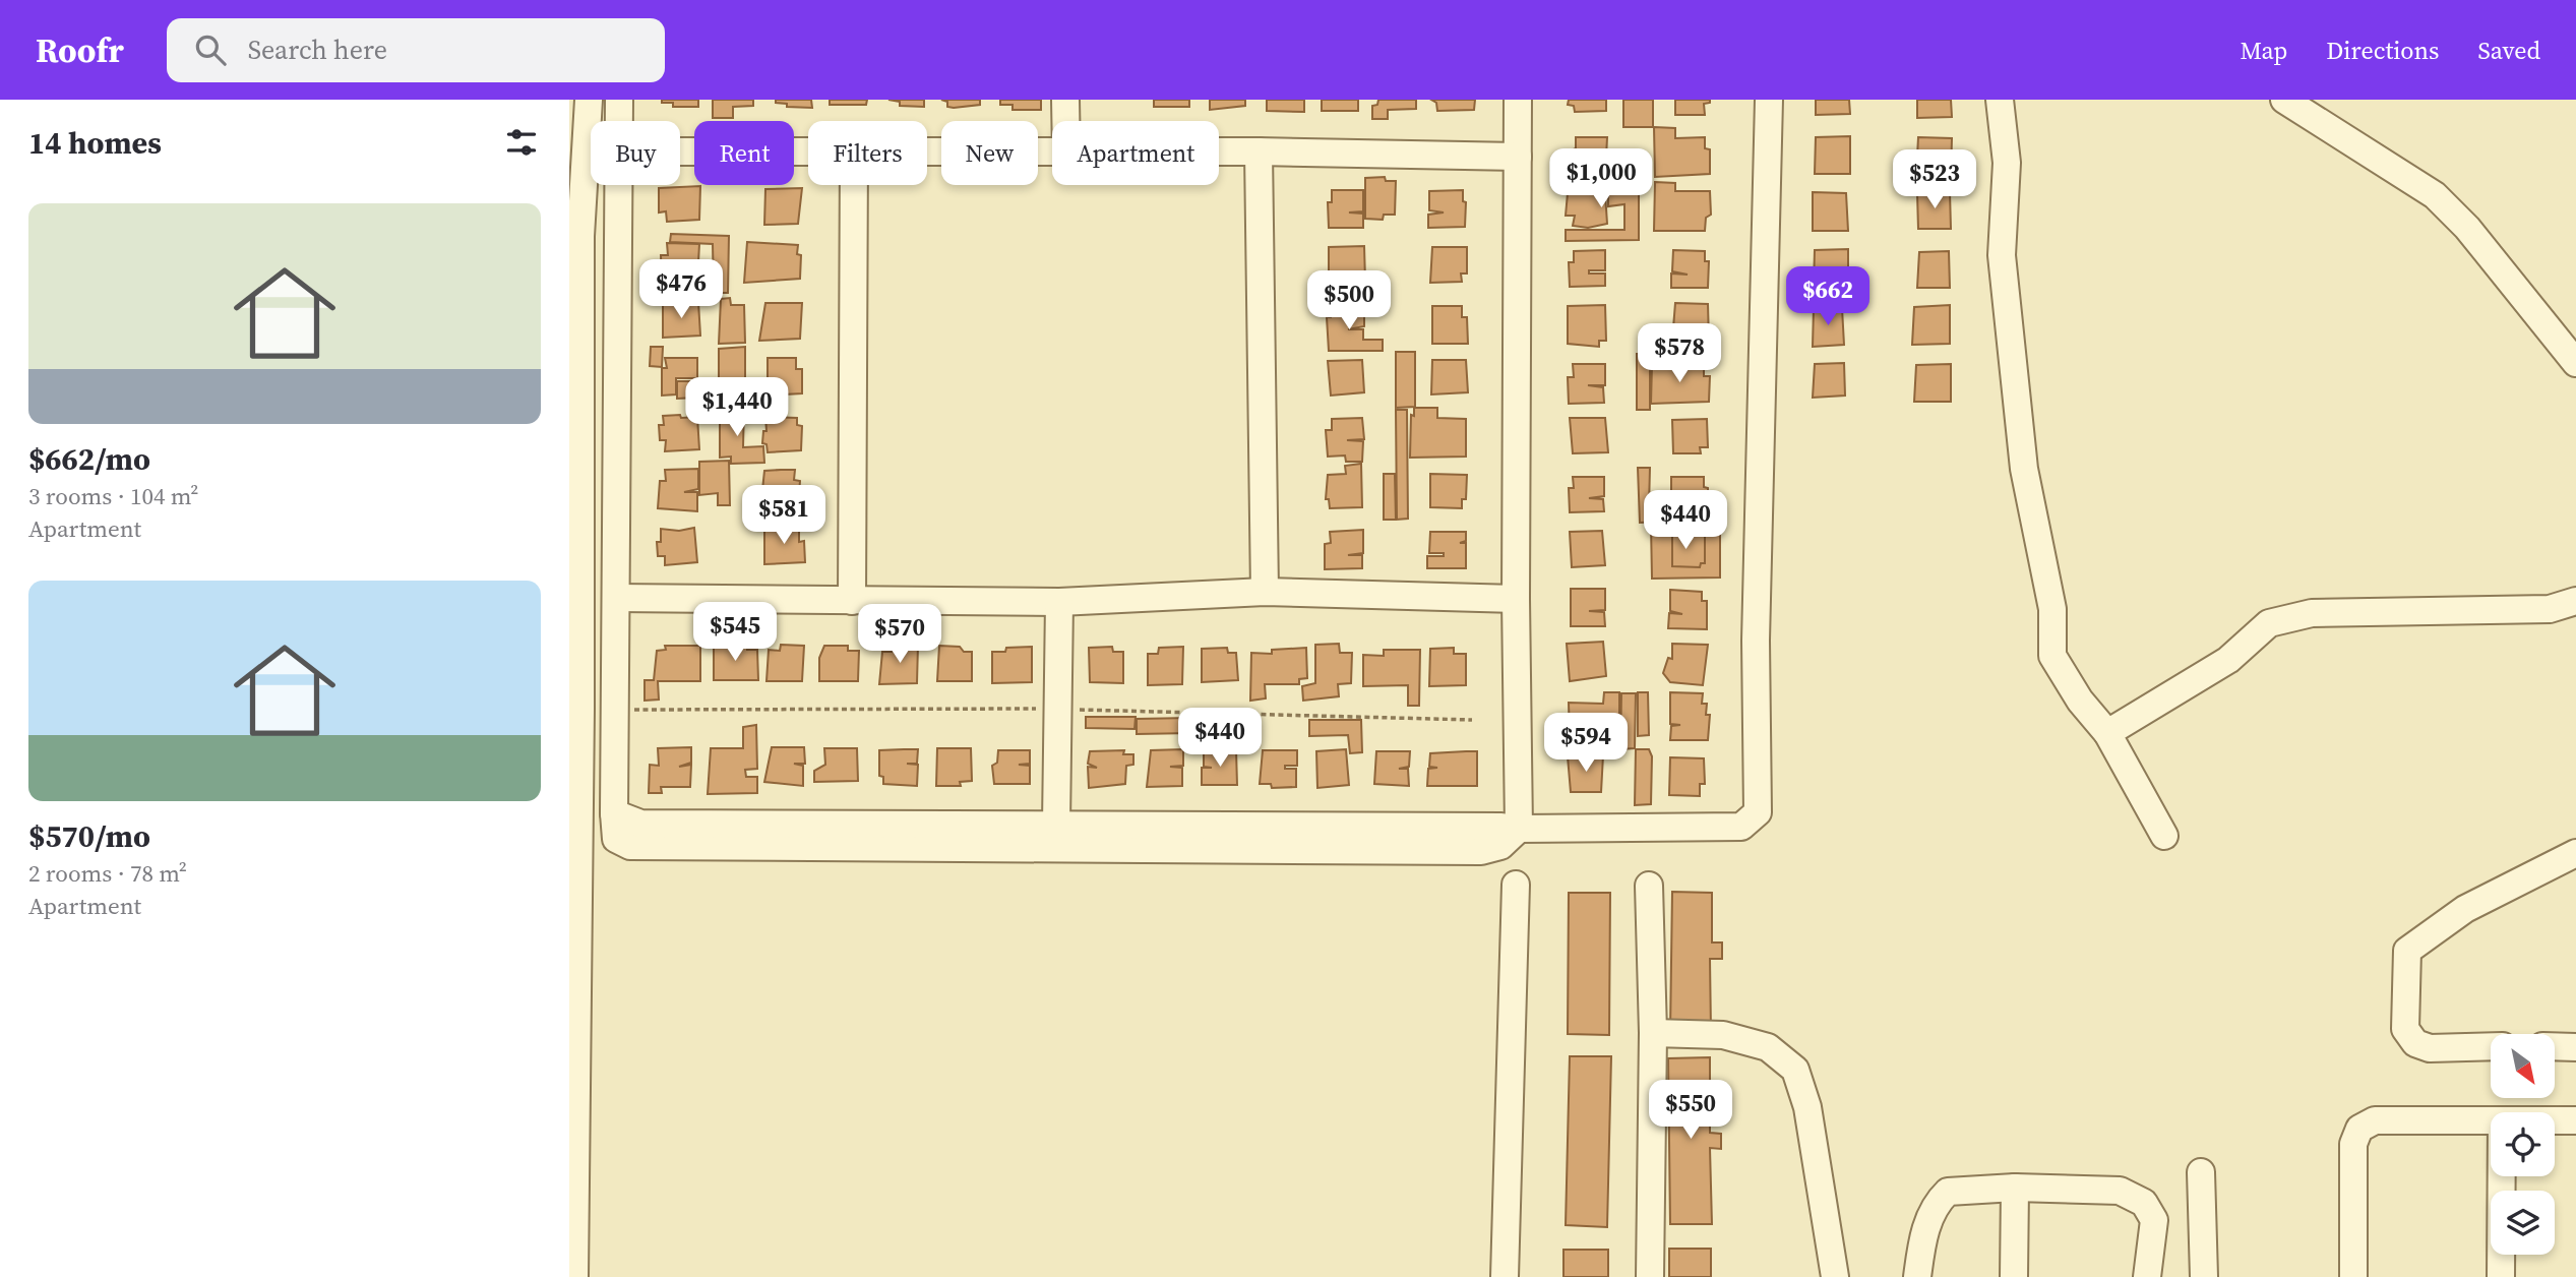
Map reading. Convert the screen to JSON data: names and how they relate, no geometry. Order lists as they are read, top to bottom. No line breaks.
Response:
{"north":"bottom right","page":{"header":"Roofr","search":"Search here","nav":["Map","Directions","Saved"],"heading":"14 homes","chip":["Buy","Rent","Filters","New","Apartment"],"price":["$1,000","$523","$476","$662","$500","$578","$1,440","$581","$440","$545","$570","$440","$594","$550"],"list":[{"name":"$662/mo","note":"3 rooms · 104 m² · Apartment"},{"name":"$570/mo","note":"2 rooms · 78 m² · Apartment"}]}}
